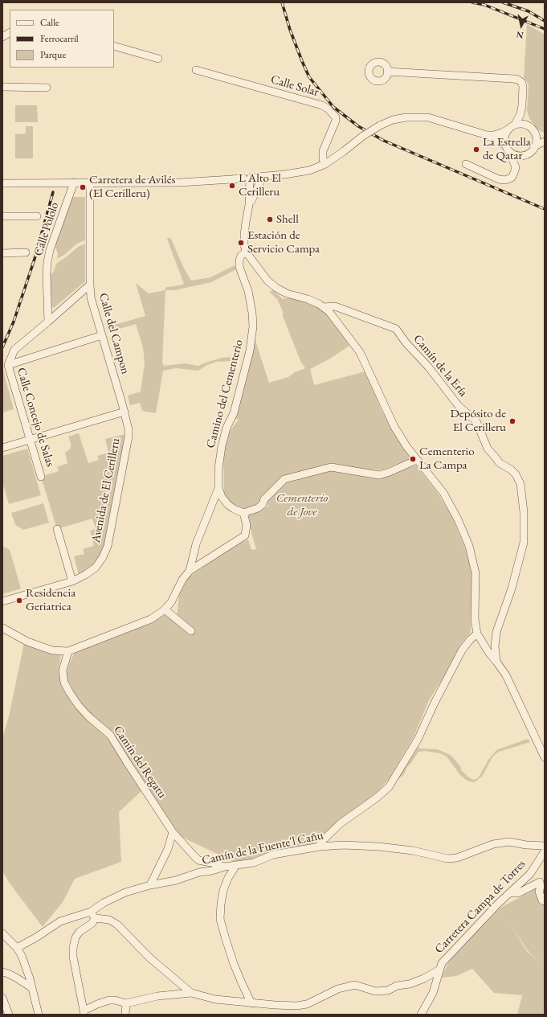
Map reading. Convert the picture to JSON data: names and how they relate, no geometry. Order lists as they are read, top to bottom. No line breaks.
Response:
{"streets":{"street":["Calle Solar","Calle Pololo","Calle del Campon","Camín de la Ería","Camino del Cementerio","Calle Concejo de Salas","Avenida de El Cerilleru","Camín del Regatu","Camín de la Fuente'l Cañu","Carretera Campa de Torres"]},"crossings":[["Calle Pololo","Calle Concejo de Salas"],["Calle del Campon","Calle Concejo de Salas"],["Calle del Campon","Avenida de El Cerilleru"],["Camino del Cementerio","Camín del Regatu"],["Camín del Regatu","Camín de la Fuente'l Cañu"]],"parks":["Cementerio de Jove"],"places":["La Estrella de Qatar","L'Alto El Cerilleru","Carretera de Avilés (El Cerilleru)","Shell","Estación de Servicio Campa","Depósito de El Cerilleru","Cementerio La Campa","Residencia Geriatrica"],"legend":["Calle","Ferrocarril","Parque"],"north":"bottom"}
